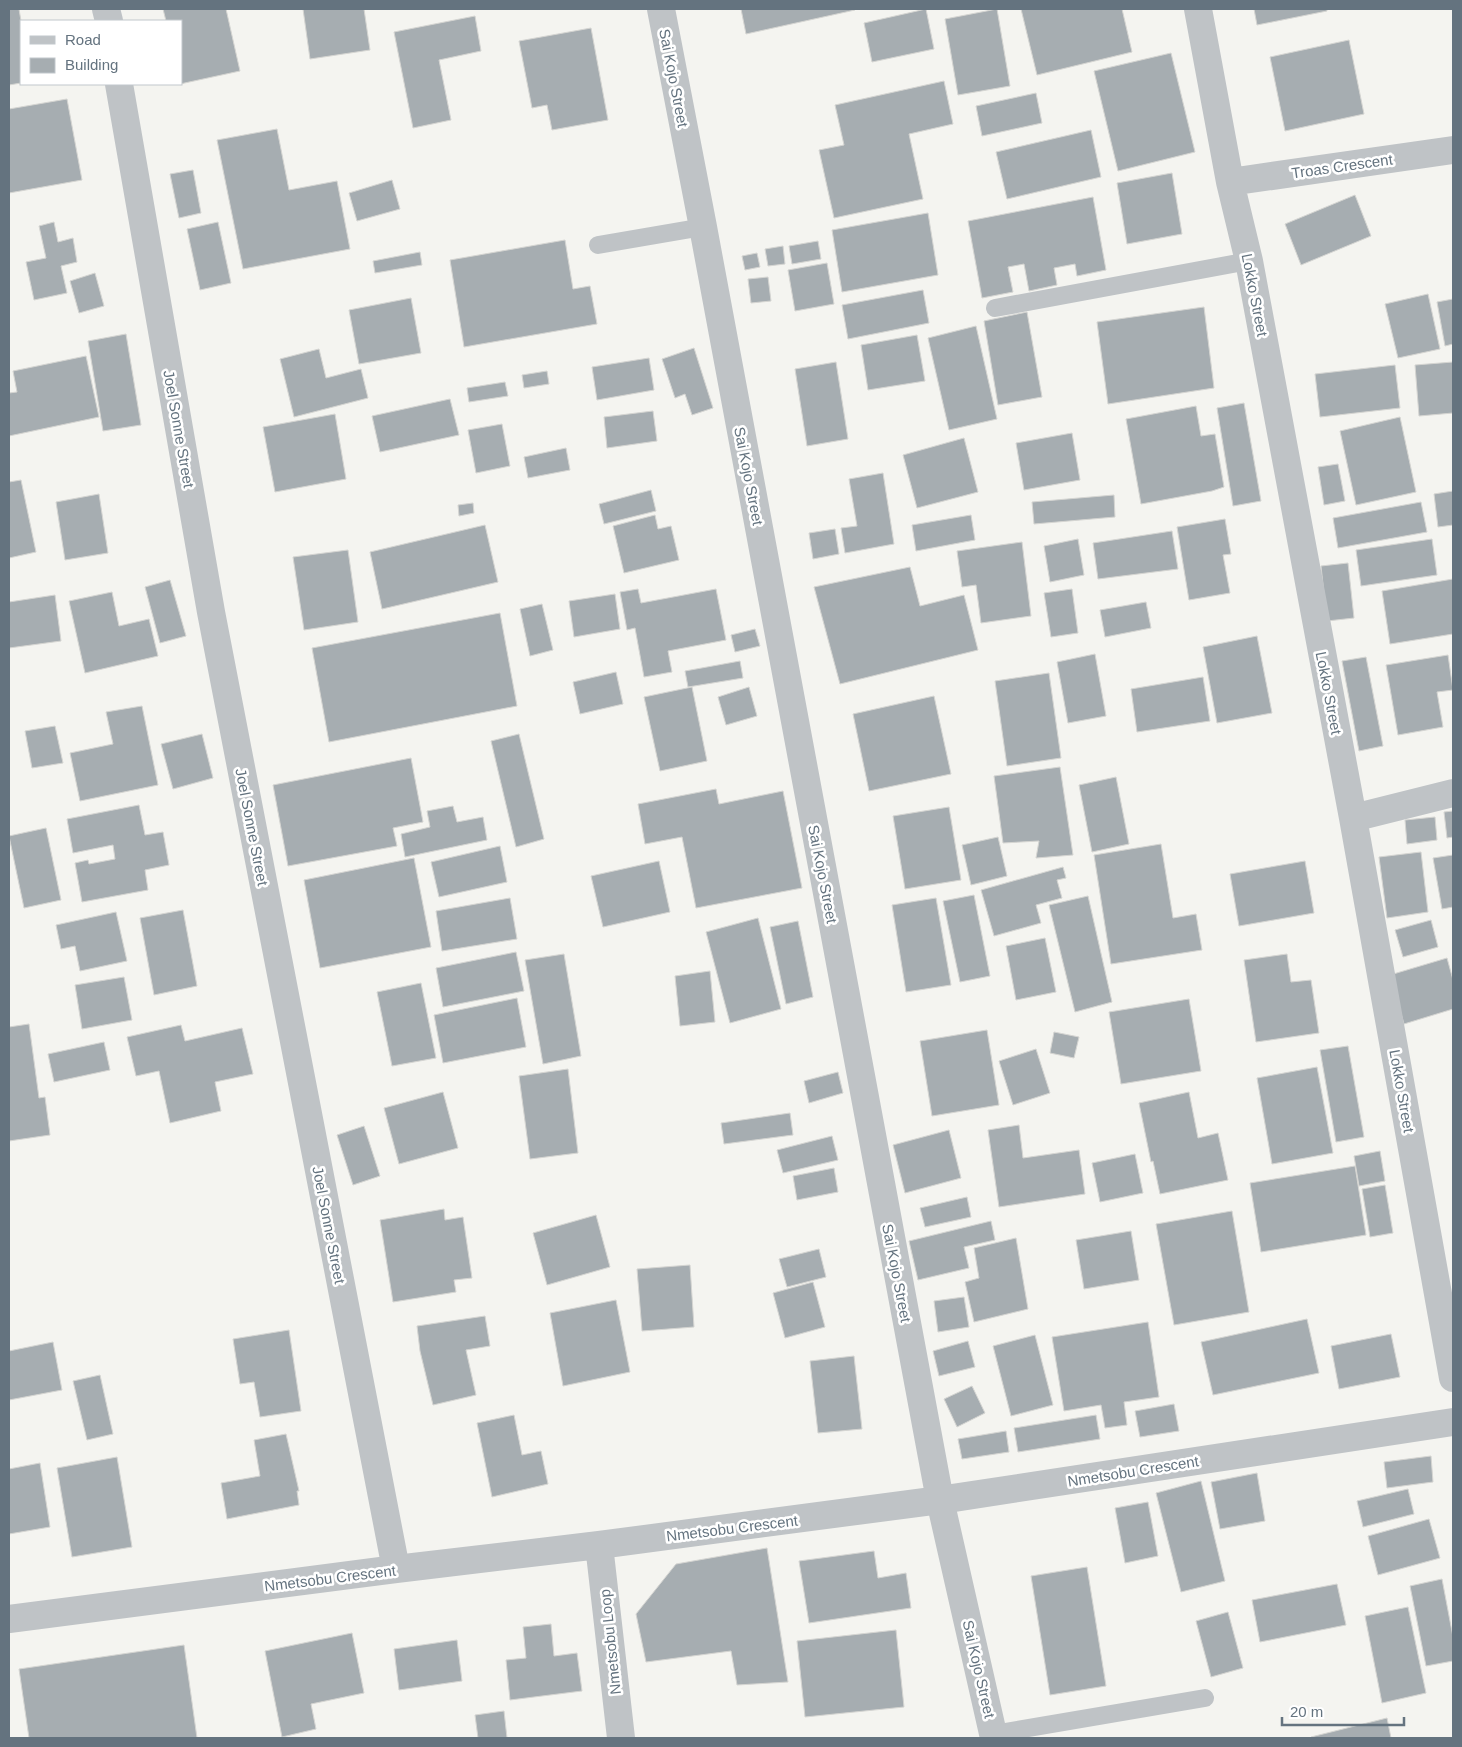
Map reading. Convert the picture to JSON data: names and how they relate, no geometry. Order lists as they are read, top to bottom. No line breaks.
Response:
{"streets":{"street":["Sai Kojo Street","Troas Crescent","Lokko Street","Joel Sonne Street","Nmetsobu Crescent","Nmetsobu Loop"]},"crossings":[["Sai Kojo Street","Nmetsobu Crescent"],["Troas Crescent","Lokko Street"],["Joel Sonne Street","Nmetsobu Crescent"],["Nmetsobu Crescent","Nmetsobu Loop"]],"legend":["Road","Building"],"scale_bar":"20 m"}
